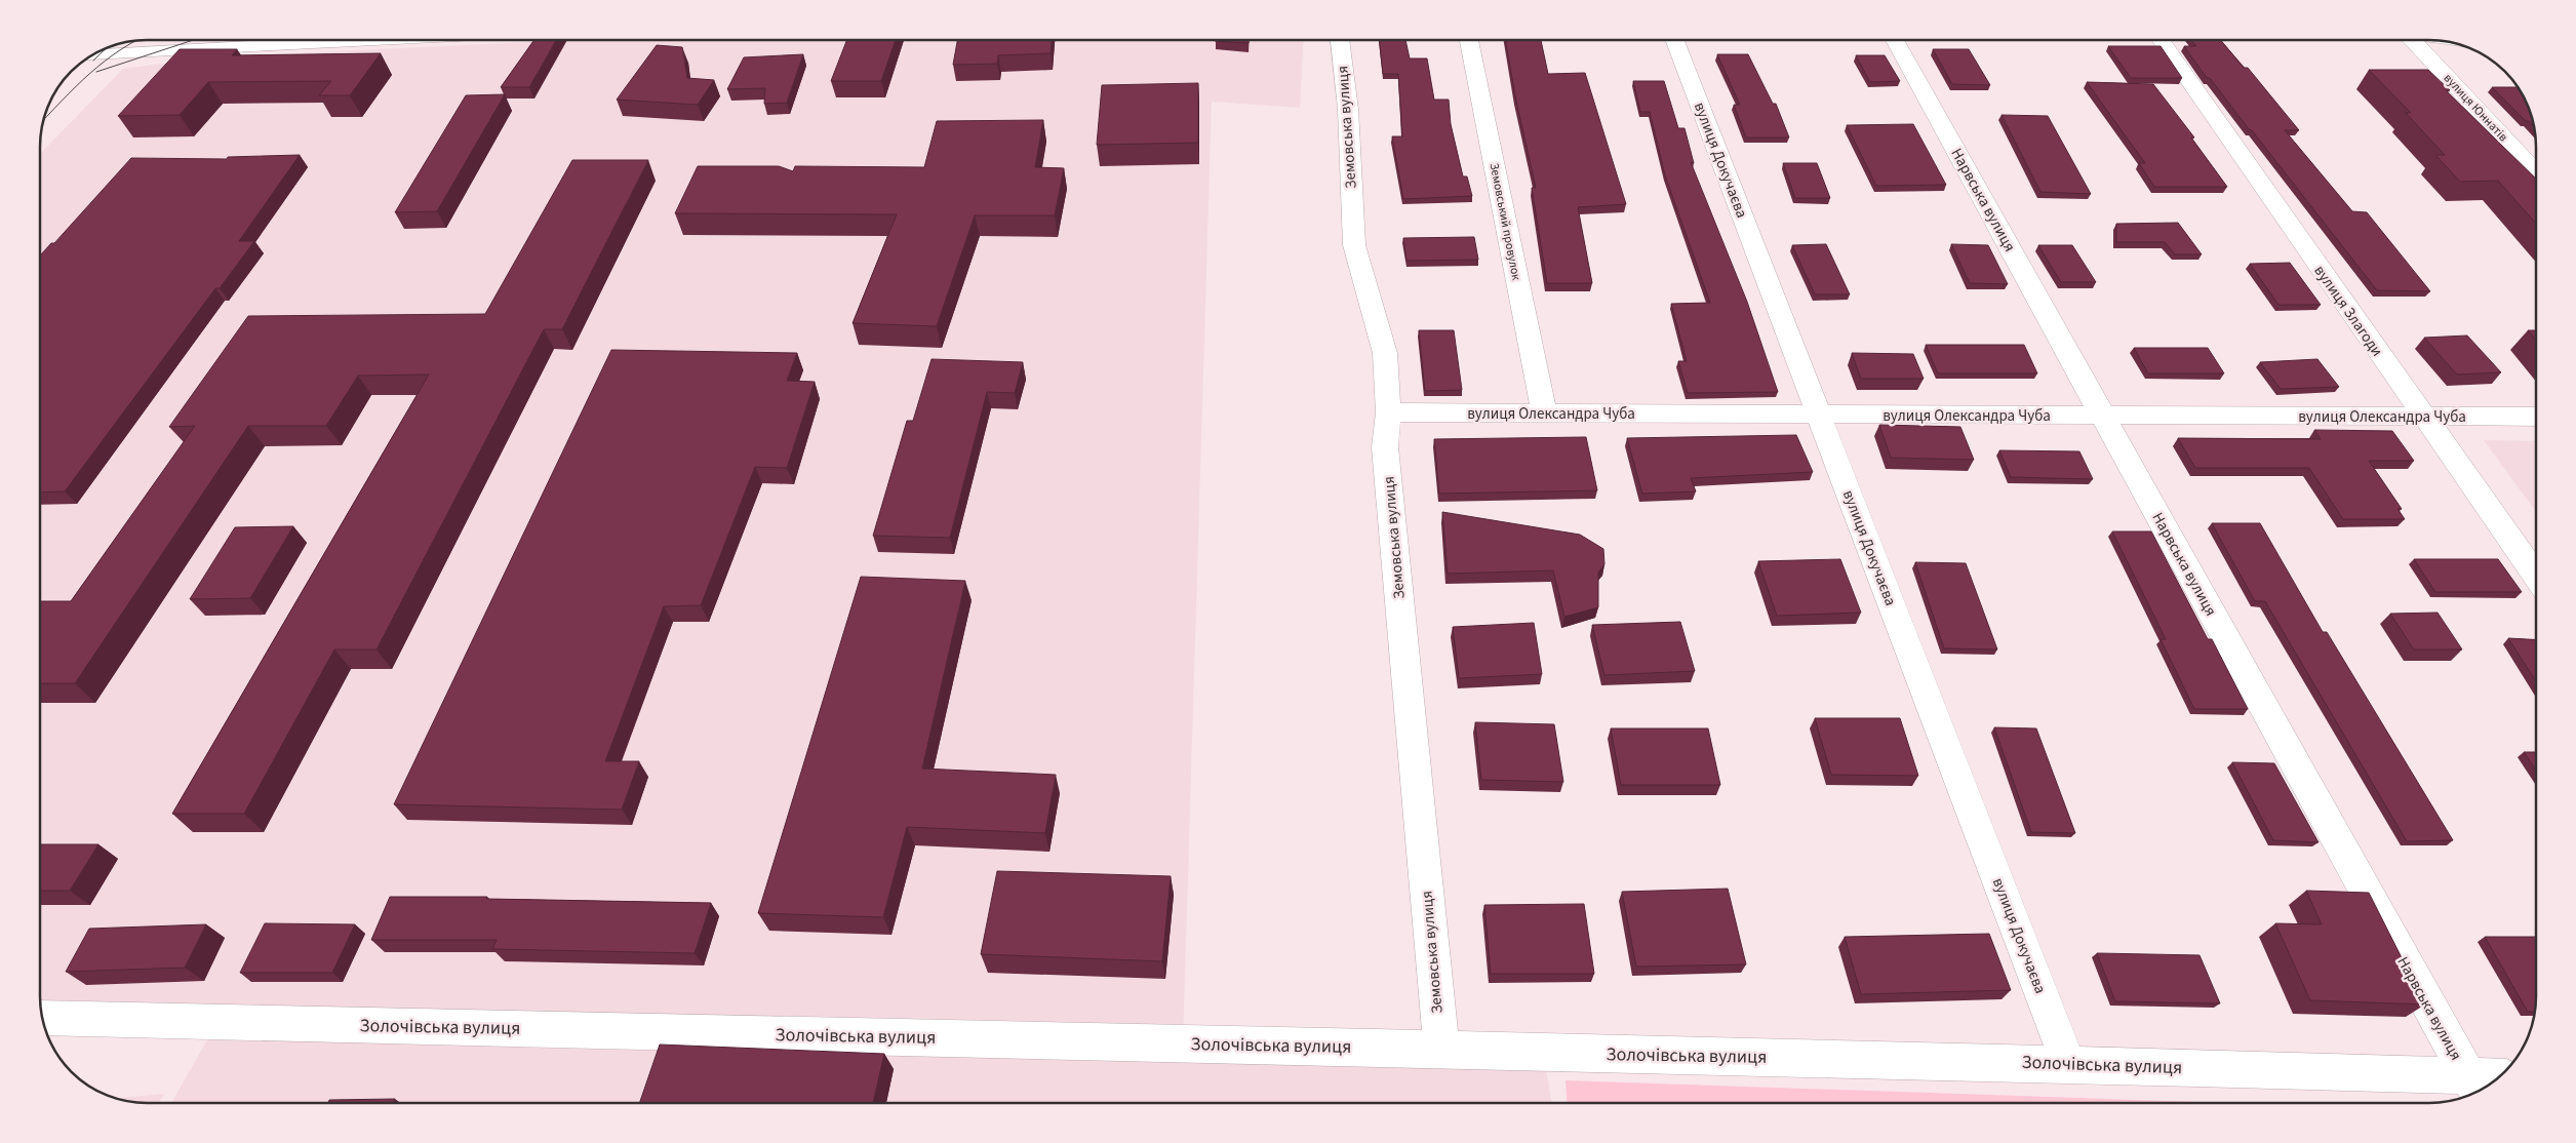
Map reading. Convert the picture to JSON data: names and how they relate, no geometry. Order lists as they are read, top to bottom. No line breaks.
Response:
{"streets":{"street":["вулиця Юннатів","Земовська вулиця","вулиця Докучаєва","Нарвська вулиця","Земовський провулок","вулиця Злагоди","вулиця Олександра Чуба","Золочівська вулиця"]},"crossings":[["Земовська вулиця","вулиця Олександра Чуба"],["Земовська вулиця","Золочівська вулиця"],["вулиця Докучаєва","вулиця Олександра Чуба"],["вулиця Докучаєва","Золочівська вулиця"],["Нарвська вулиця","вулиця Олександра Чуба"],["Нарвська вулиця","Золочівська вулиця"],["Земовський провулок","вулиця Олександра Чуба"],["вулиця Злагоди","вулиця Олександра Чуба"]]}
